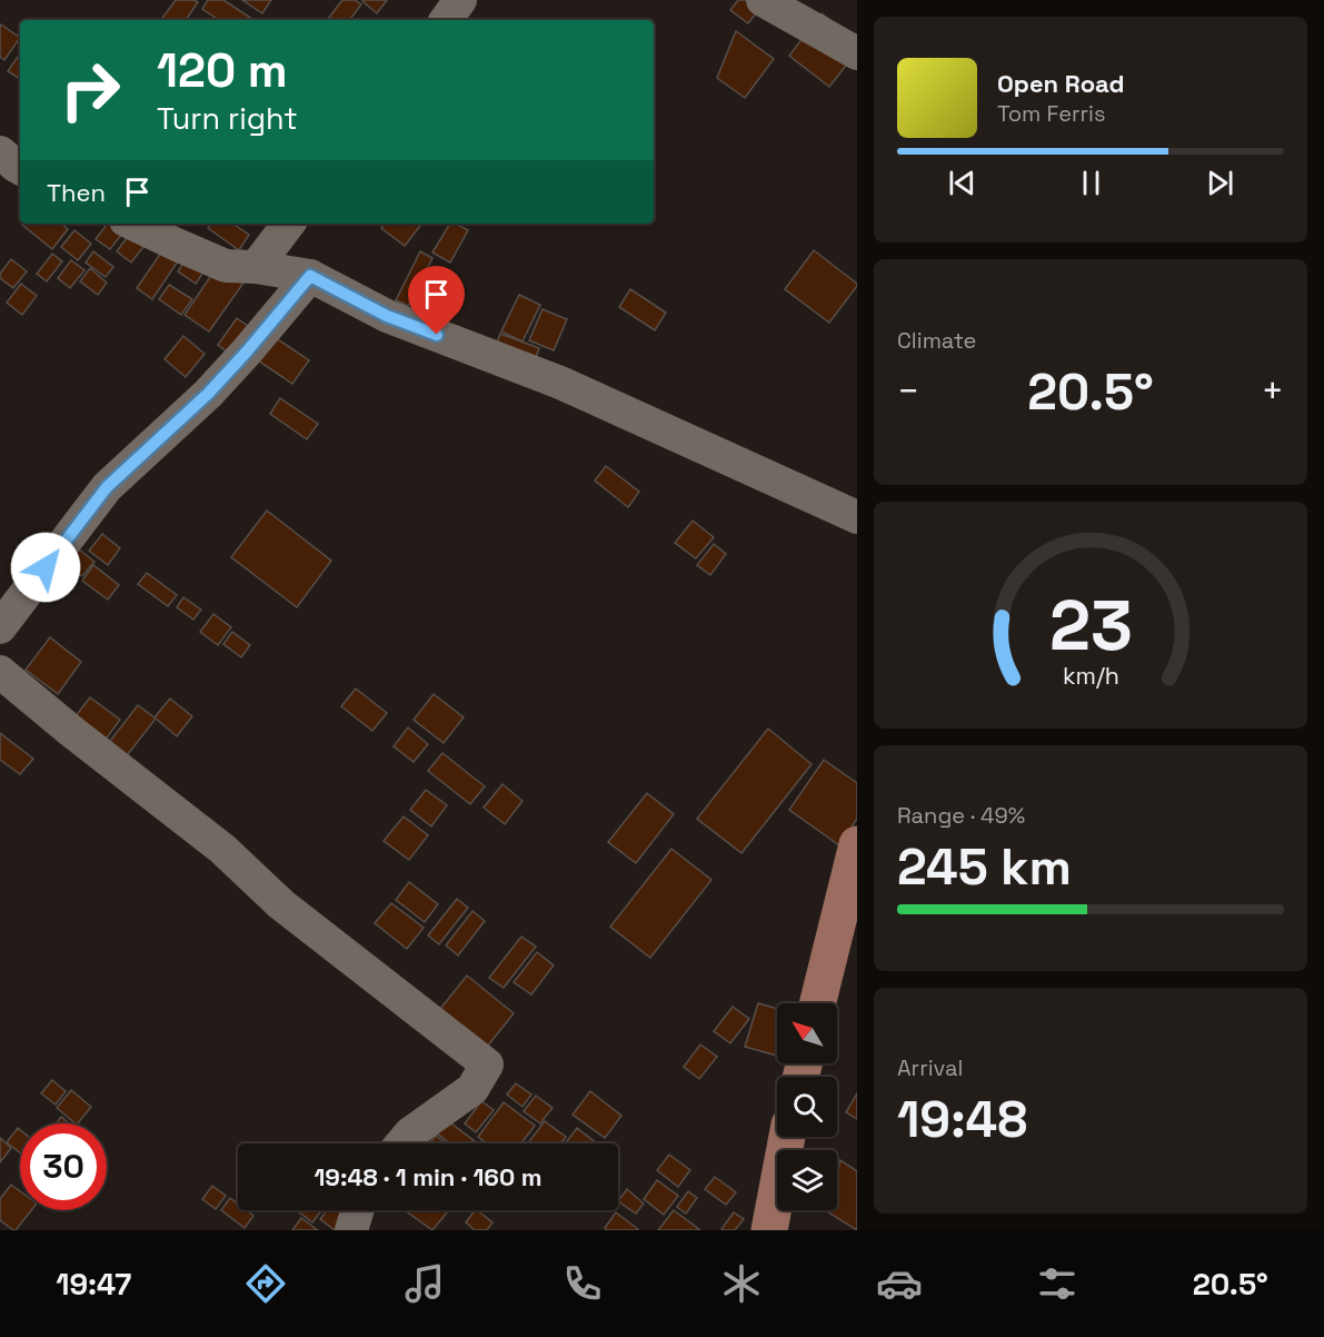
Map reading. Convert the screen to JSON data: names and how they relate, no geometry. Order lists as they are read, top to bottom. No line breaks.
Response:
{"north":"top left","page":{"turn":["120 m","Turn right"],"song":["Open Road","Tom Ferris"],"then":"Then","tile":["Climate",["Range · 49%","245 km"],["Arrival","19:48"]],"heat":["−","20.5°","+"],"limit":"30","trip":"19:48 · 1 min · 160 m","tabs":["19:47","20.5°"],"gauge":["23","km/h"]}}
